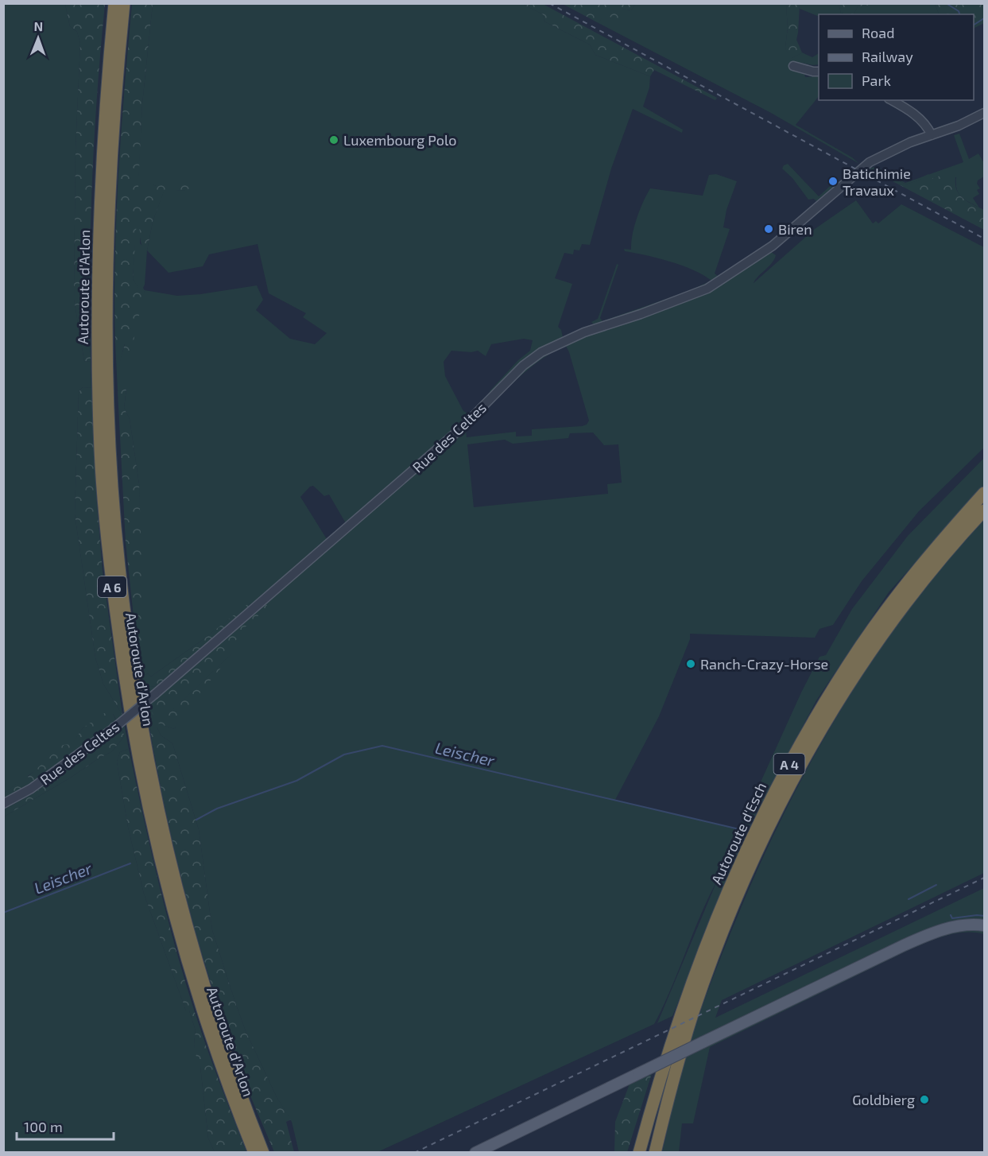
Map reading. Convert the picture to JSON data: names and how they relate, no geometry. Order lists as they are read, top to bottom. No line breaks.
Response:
{"streets":{"highway":["Autoroute d'Arlon","A 6","A 4","Autoroute d'Esch"],"street":["Rue des Celtes"]},"water":["Leischer"],"places":["Luxembourg Polo","Batichimie Travaux","Biren","Ranch-Crazy-Horse","Goldbierg"],"legend":["Road","Railway","Park"],"scale_bar":"100 m","north":"top"}
